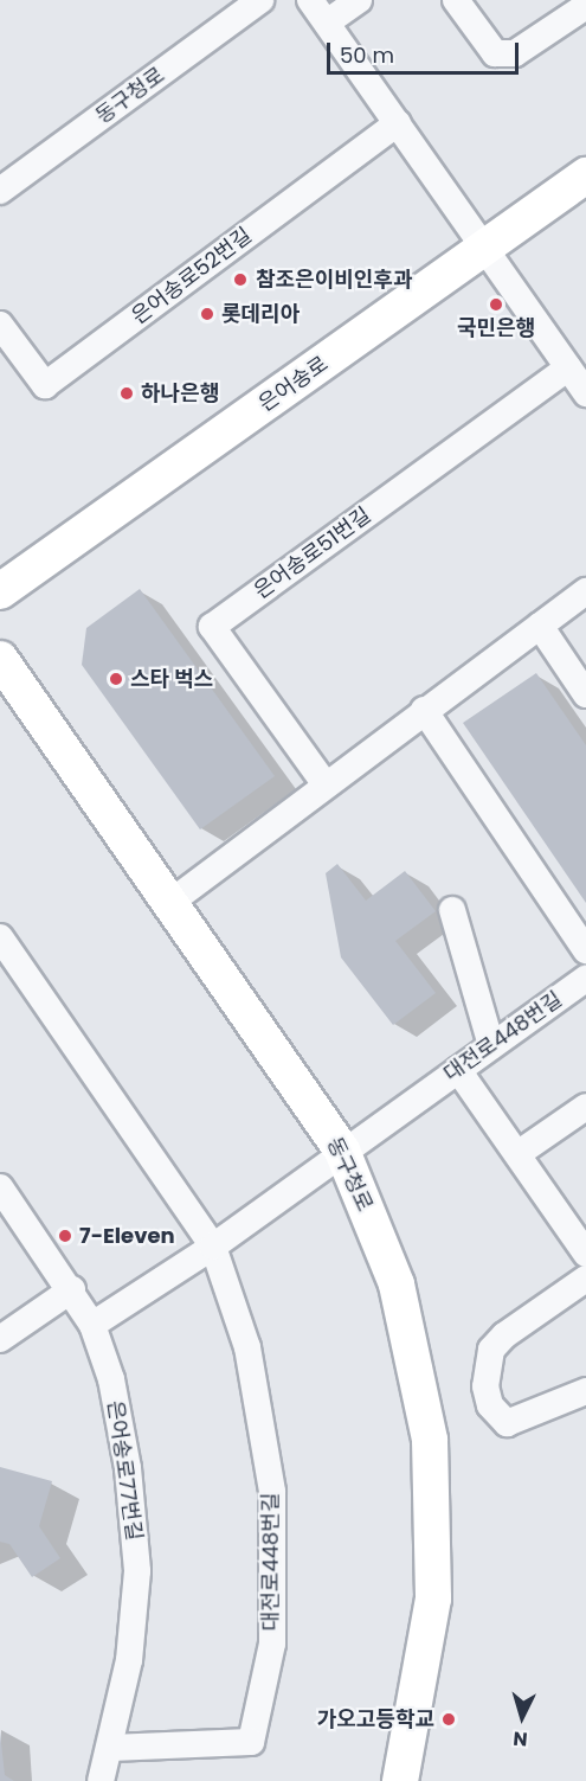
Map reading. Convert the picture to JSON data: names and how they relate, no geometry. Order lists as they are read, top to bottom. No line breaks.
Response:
{"streets":{"main road":["동구청로","은어송로"],"street":["은어송로52번길","은어송로51번길","대전로448번길","은어송로77번길"]},"crossings":[["동구청로","대전로448번길"],["대전로448번길","은어송로77번길"]],"places":["참조은이비인후과","국민은행","롯데리아","하나은행","스타 벅스","7-Eleven","가오고등학교"],"scale_bar":"50 m","north":"bottom"}
